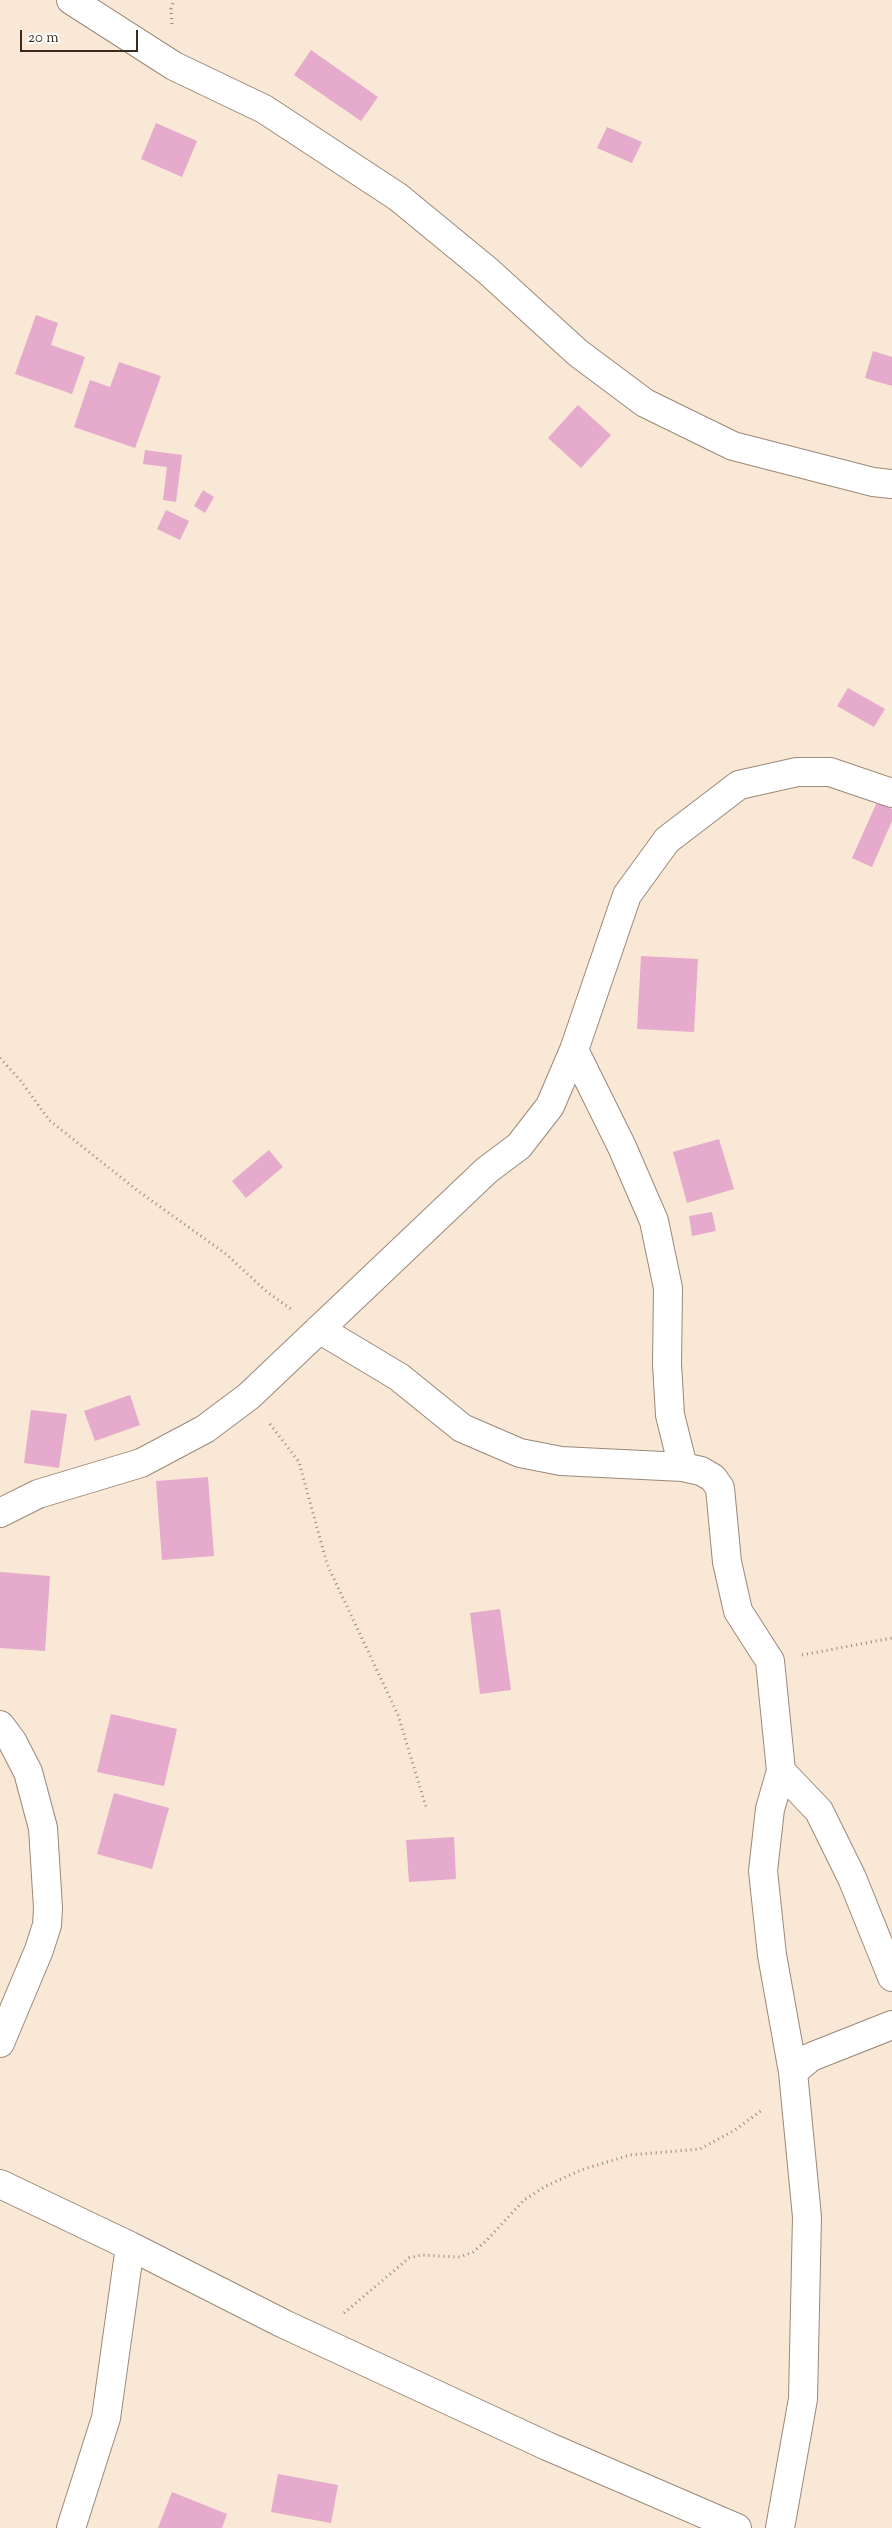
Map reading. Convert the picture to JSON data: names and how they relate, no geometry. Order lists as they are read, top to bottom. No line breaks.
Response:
{"scale_bar":"20 m"}
